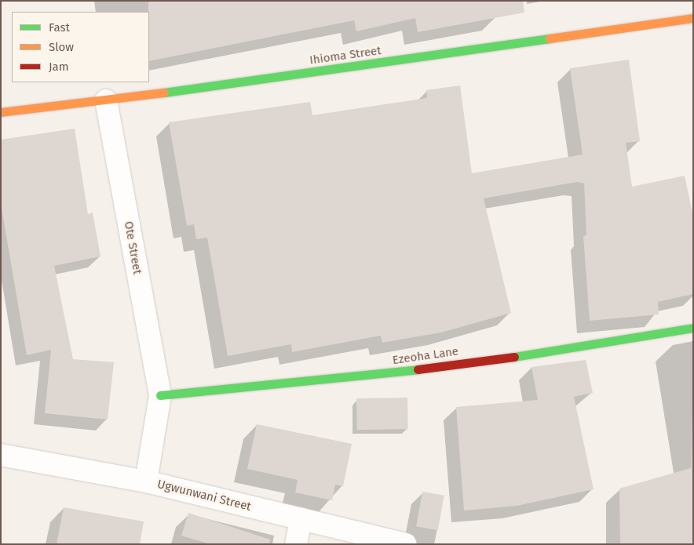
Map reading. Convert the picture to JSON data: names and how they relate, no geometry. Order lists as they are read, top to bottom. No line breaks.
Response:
{"streets":{"street":["Ihioma Street","Ote Street","Ezeoha Lane","Ugwunwani Street"]},"crossings":[["Ihioma Street","Ote Street"],["Ote Street","Ezeoha Lane"],["Ote Street","Ugwunwani Street"]],"legend":["Fast","Slow","Jam"]}
